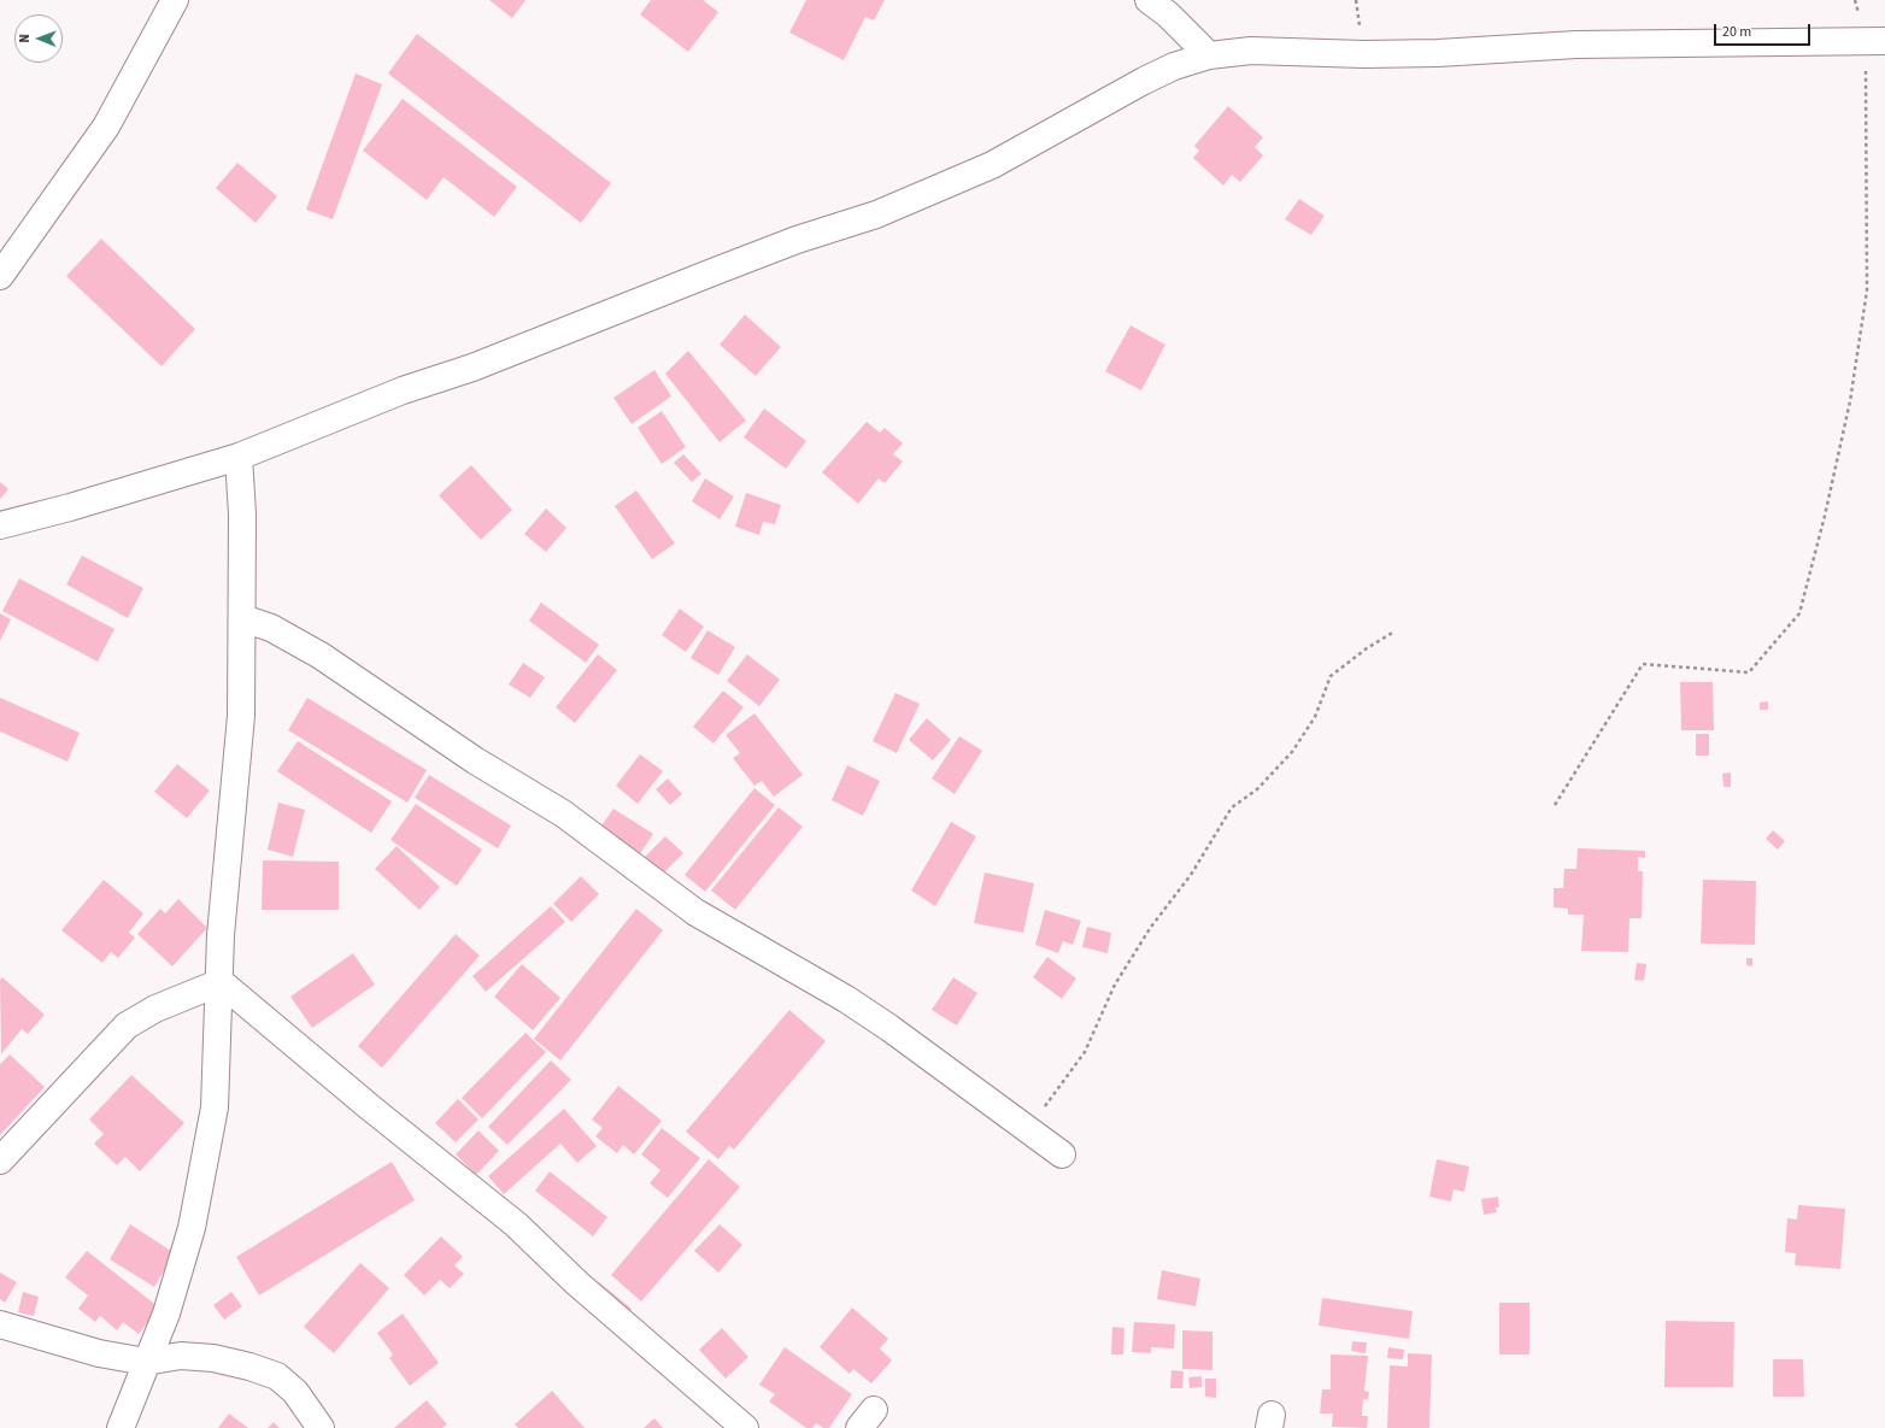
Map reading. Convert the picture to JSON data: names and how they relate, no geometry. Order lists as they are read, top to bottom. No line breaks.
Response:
{"scale_bar":"20 m","north":"left"}
